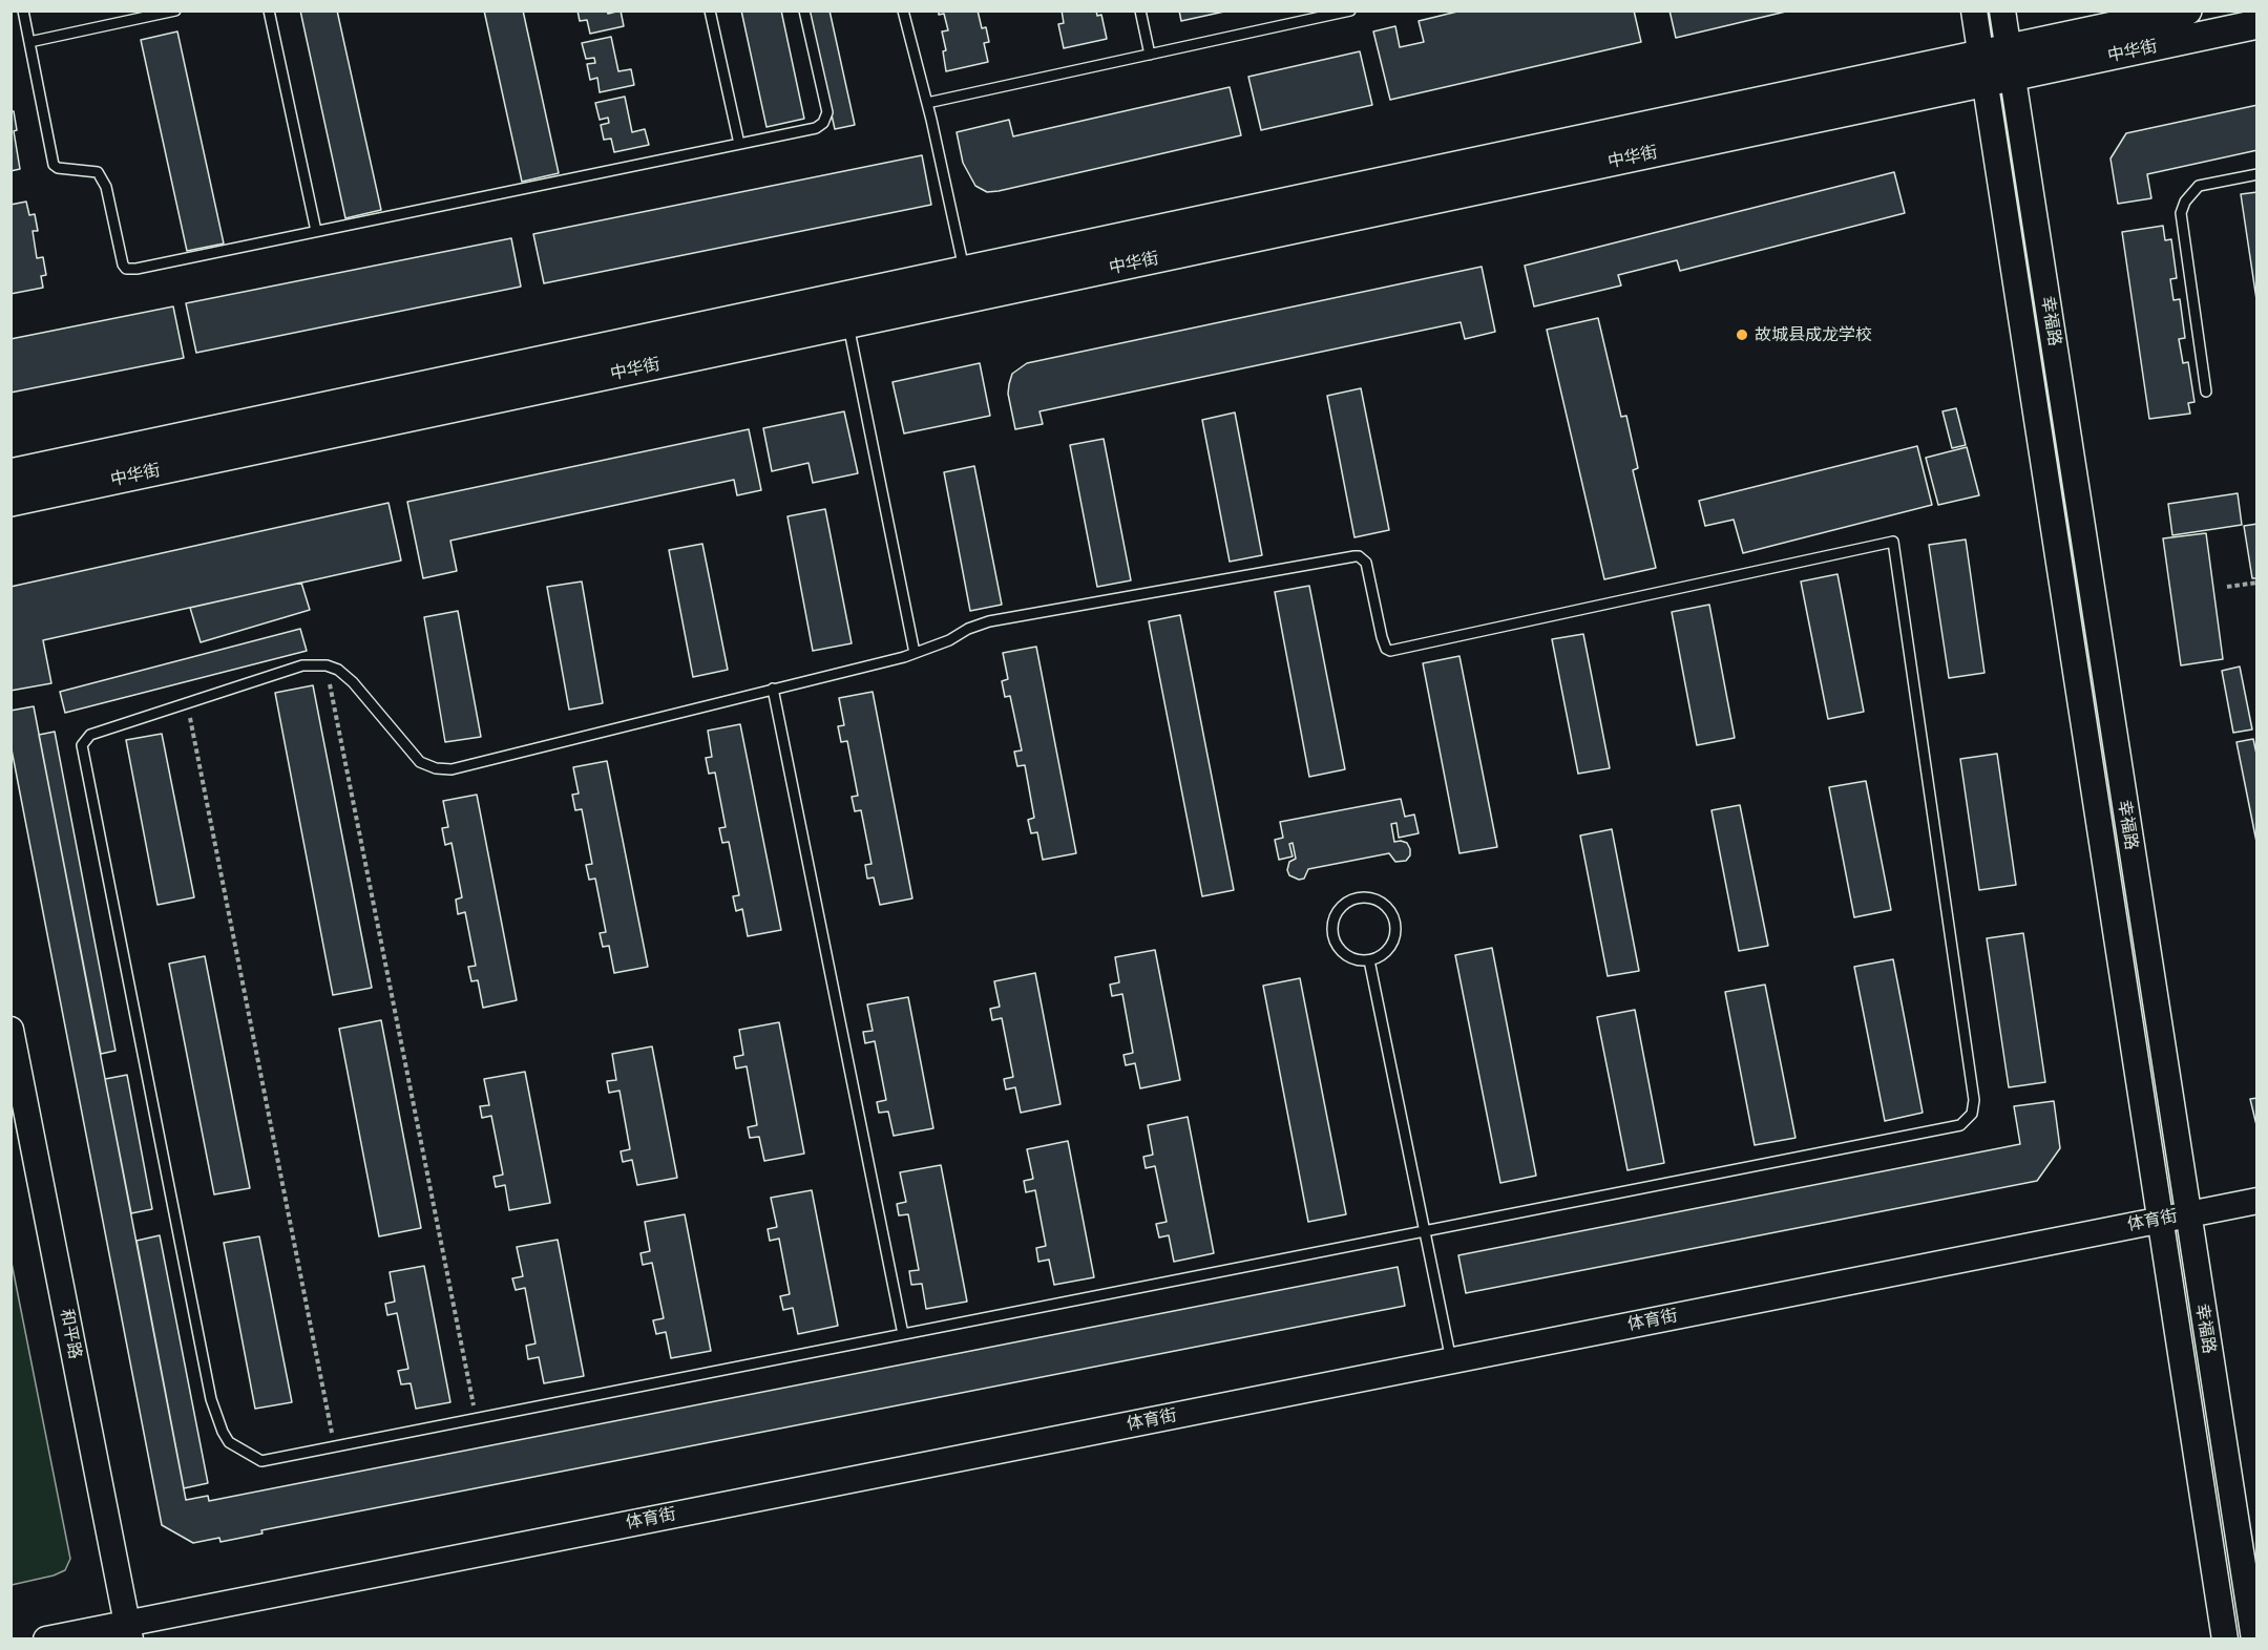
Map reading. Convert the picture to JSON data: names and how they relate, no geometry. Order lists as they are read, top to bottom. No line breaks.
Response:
{"streets":{"main road":["中华街"],"street":["幸福路","体育街","和平路"]},"crossings":[["中华街","幸福路"],["幸福路","体育街"],["体育街","和平路"]],"places":["故城县成龙学校"]}
